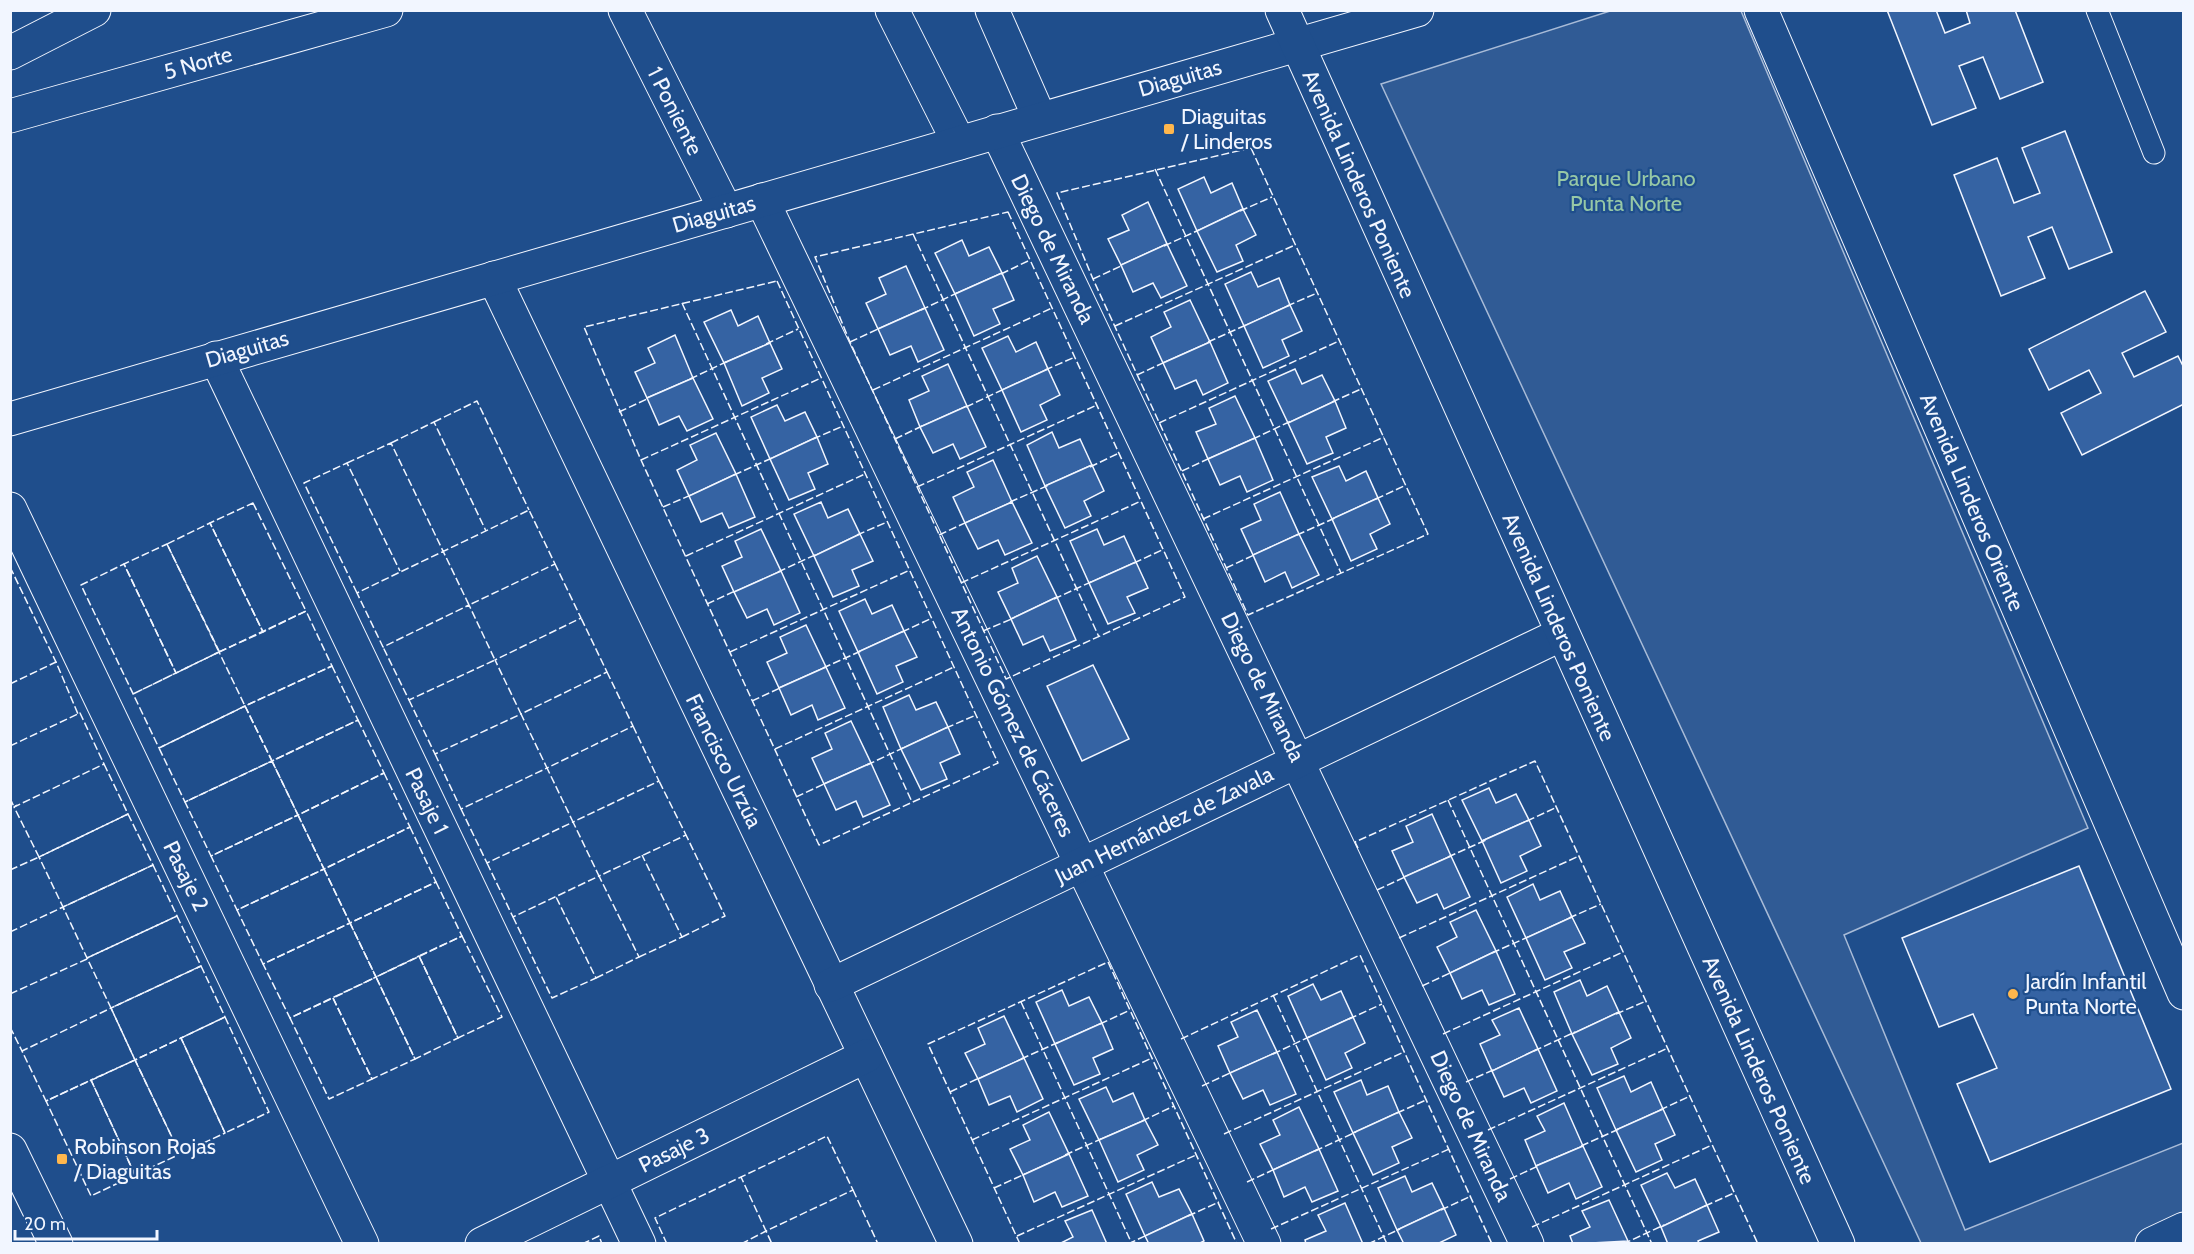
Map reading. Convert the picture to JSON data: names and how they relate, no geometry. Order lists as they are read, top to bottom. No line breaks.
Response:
{"streets":{"street":["5 Norte","Diaguitas","1 Poniente","Avenida Linderos Poniente","Diego de Miranda","Avenida Linderos Oriente","Antonio Gómez de Cáceres","Francisco Urzúa","Pasaje 1","Juan Hernández de Zavala","Pasaje 2","Pasaje 3"]},"crossings":[["Diaguitas","1 Poniente"],["Diaguitas","Avenida Linderos Poniente"],["Diaguitas","Diego de Miranda"],["Diaguitas","Antonio Gómez de Cáceres"],["Diaguitas","Francisco Urzúa"],["Diaguitas","Pasaje 1"],["Avenida Linderos Poniente","Juan Hernández de Zavala"],["Diego de Miranda","Juan Hernández de Zavala"],["Antonio Gómez de Cáceres","Juan Hernández de Zavala"],["Francisco Urzúa","Juan Hernández de Zavala"],["Francisco Urzúa","Pasaje 3"],["Pasaje 1","Pasaje 3"]],"parks":["Parque Urbano Punta Norte"],"places":{"transit":["Diaguitas / Linderos","Robinson Rojas / Diaguitas"],"other":["Jardín Infantil Punta Norte"]},"scale_bar":"20 m"}
